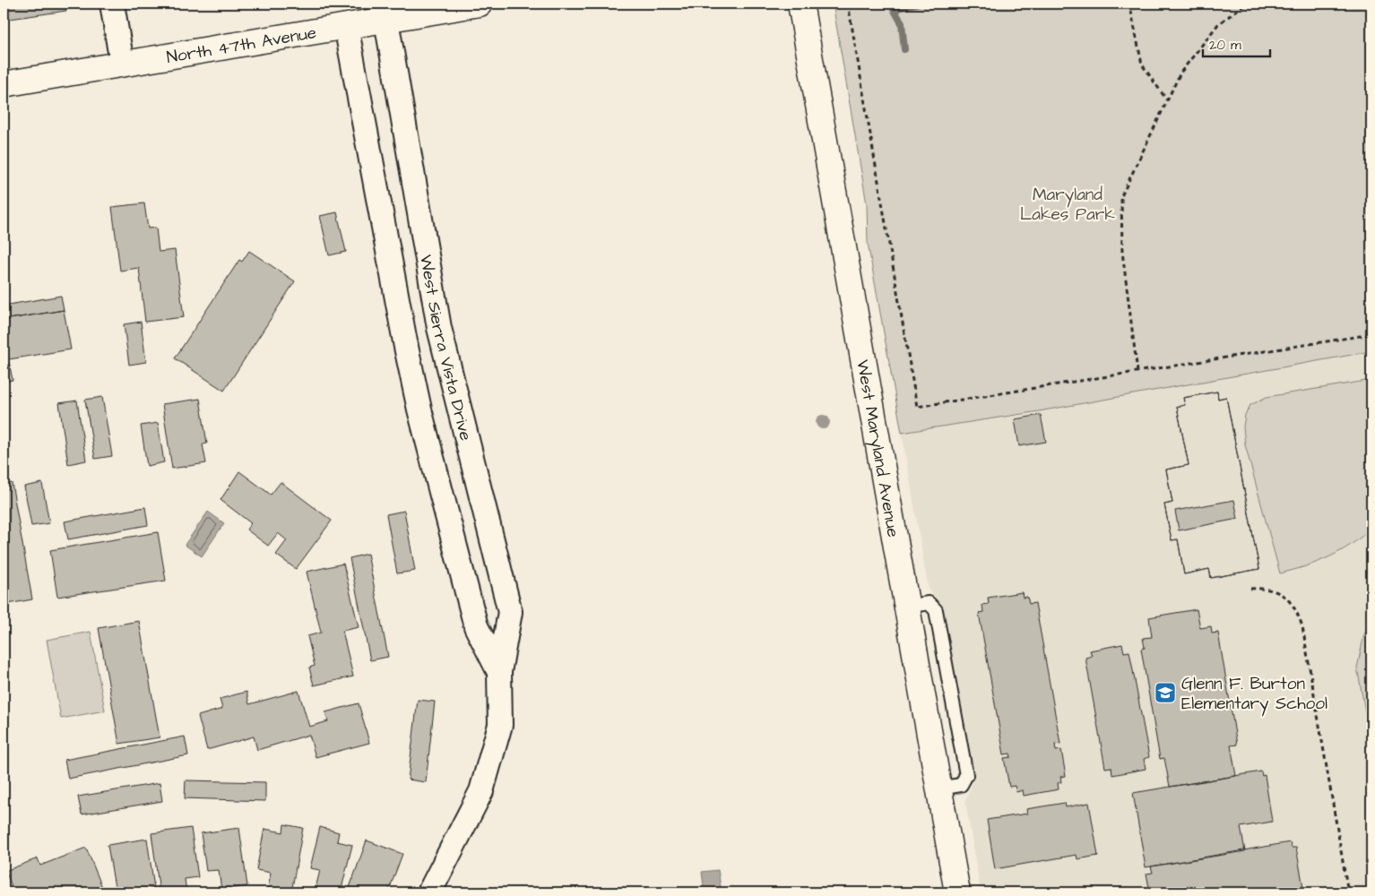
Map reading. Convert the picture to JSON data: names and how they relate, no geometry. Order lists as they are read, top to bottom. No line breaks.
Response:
{"streets":{"street":["North 47th Avenue","West Sierra Vista Drive","West Maryland Avenue"]},"crossings":[["North 47th Avenue","West Sierra Vista Drive"]],"parks":["Maryland Lakes Park"],"places":{"school or university":["Glenn F. Burton Elementary School"]},"scale_bar":"20 m"}
